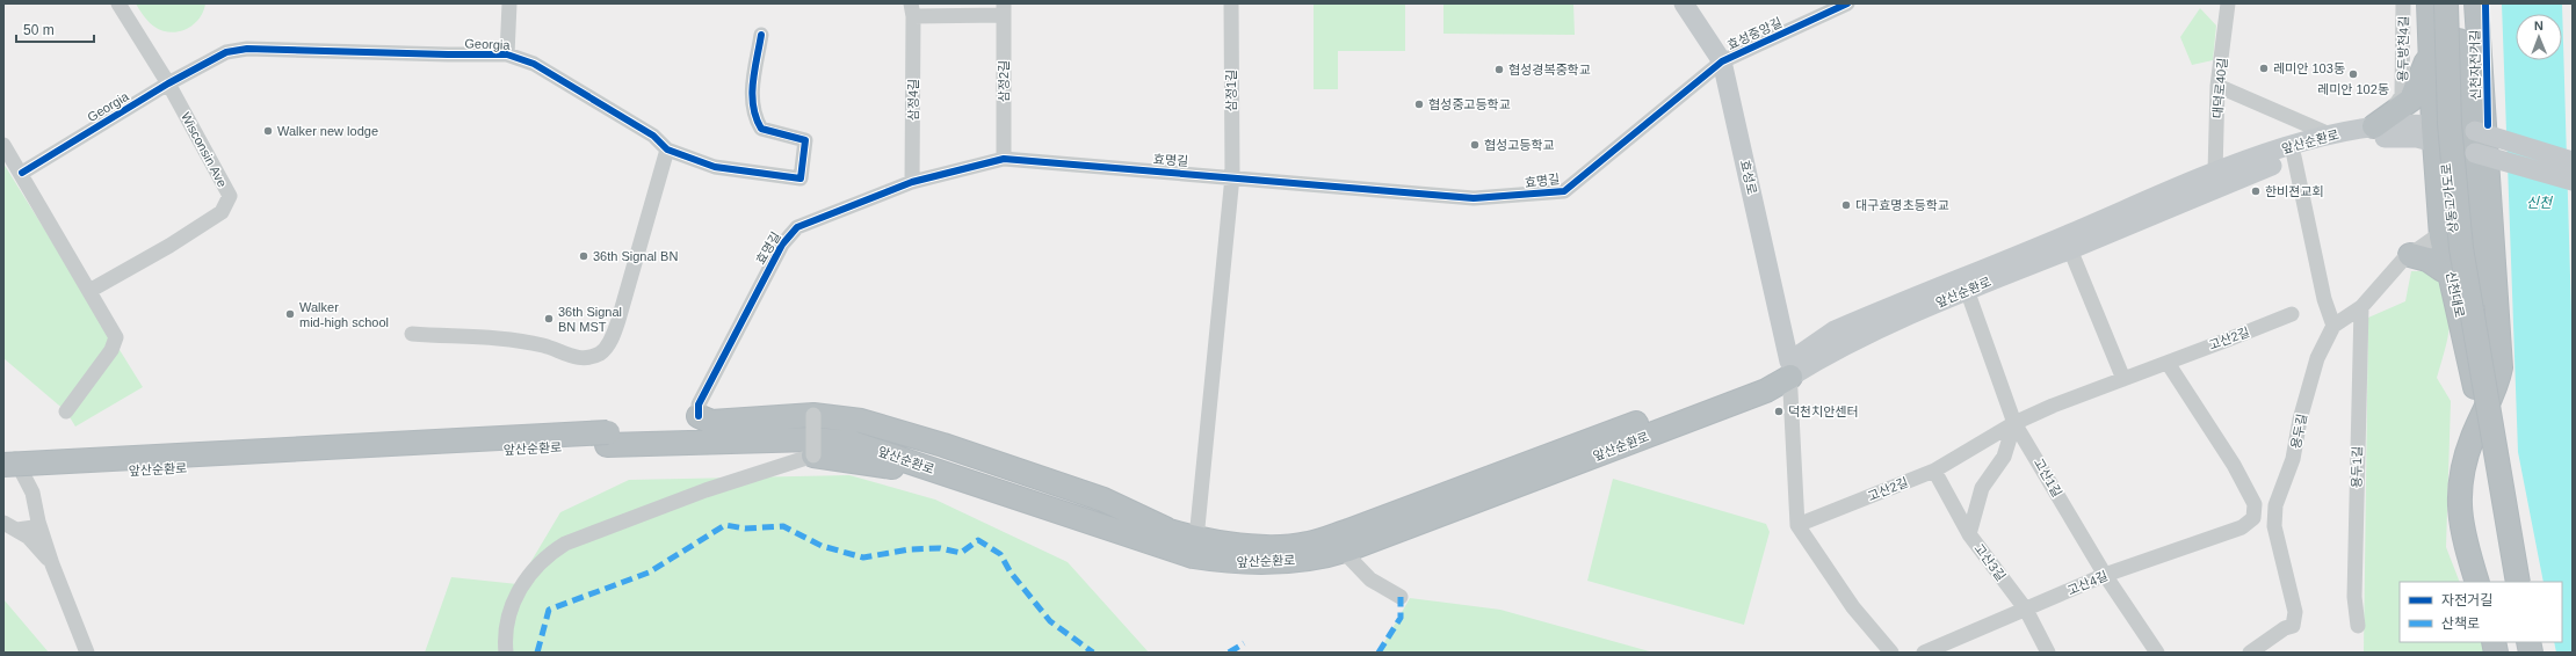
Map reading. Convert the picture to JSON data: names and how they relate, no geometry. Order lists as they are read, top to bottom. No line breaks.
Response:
{"streets":{"highway":["앞산순환로","상동고가도로","신천대로"],"main road":["효성로"],"street":["효성중앙길","Georgia","용두방천4길","삼정2길","대덕로40길","삼정1길","삼정4길","Wisconsin Ave","효명길","고산2길","용두길","용두1길","고산1길","고산3길","고산4길"],"cycle path":["신천자전거길"]},"crossings":[["효성중앙길","효명길"],["효성중앙길","효성로"],["Georgia","Wisconsin Ave"],["용두방천4길","앞산순환로"],["삼정2길","삼정4길"],["삼정2길","효명길"],["대덕로40길","앞산순환로"],["삼정1길","앞산순환로"],["삼정1길","효명길"],["삼정4길","효명길"],["앞산순환로","효성로"],["앞산순환로","신천대로"],["앞산순환로","용두길"],["앞산순환로","고산1길"],["효명길","효성로"],["상동고가도로","신천대로"],["신천대로","용두길"],["고산2길","고산1길"],["고산2길","고산3길"],["고산2길","고산4길"],["용두길","용두1길"],["고산1길","고산4길"],["고산3길","고산4길"]],"water":["신천"],"places":["레미안 103동","협성경복중학교","레미안 102동","협성중고등학교","Walker new lodge","협성고등학교","한비젼교회","대구효명초등학교","36th Signal BN","Walker mid-high school","36th Signal BN MST","덕천치안센터"],"legend":["자전거길","산책로"],"scale_bar":"50 m","north":"top"}
